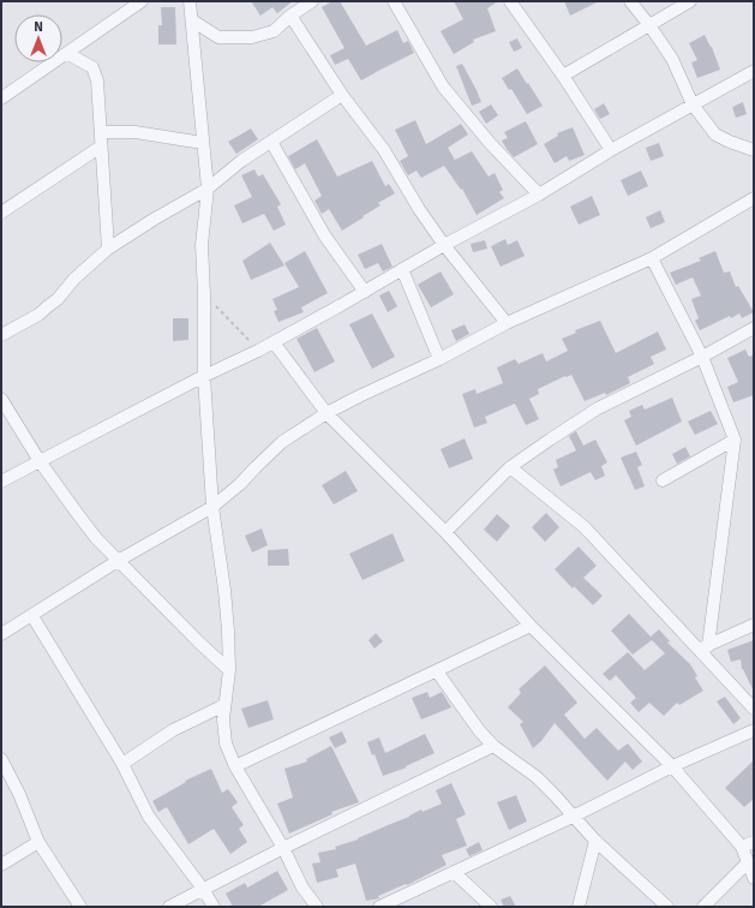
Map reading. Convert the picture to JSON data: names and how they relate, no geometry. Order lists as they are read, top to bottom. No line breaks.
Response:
{"north":"top"}
